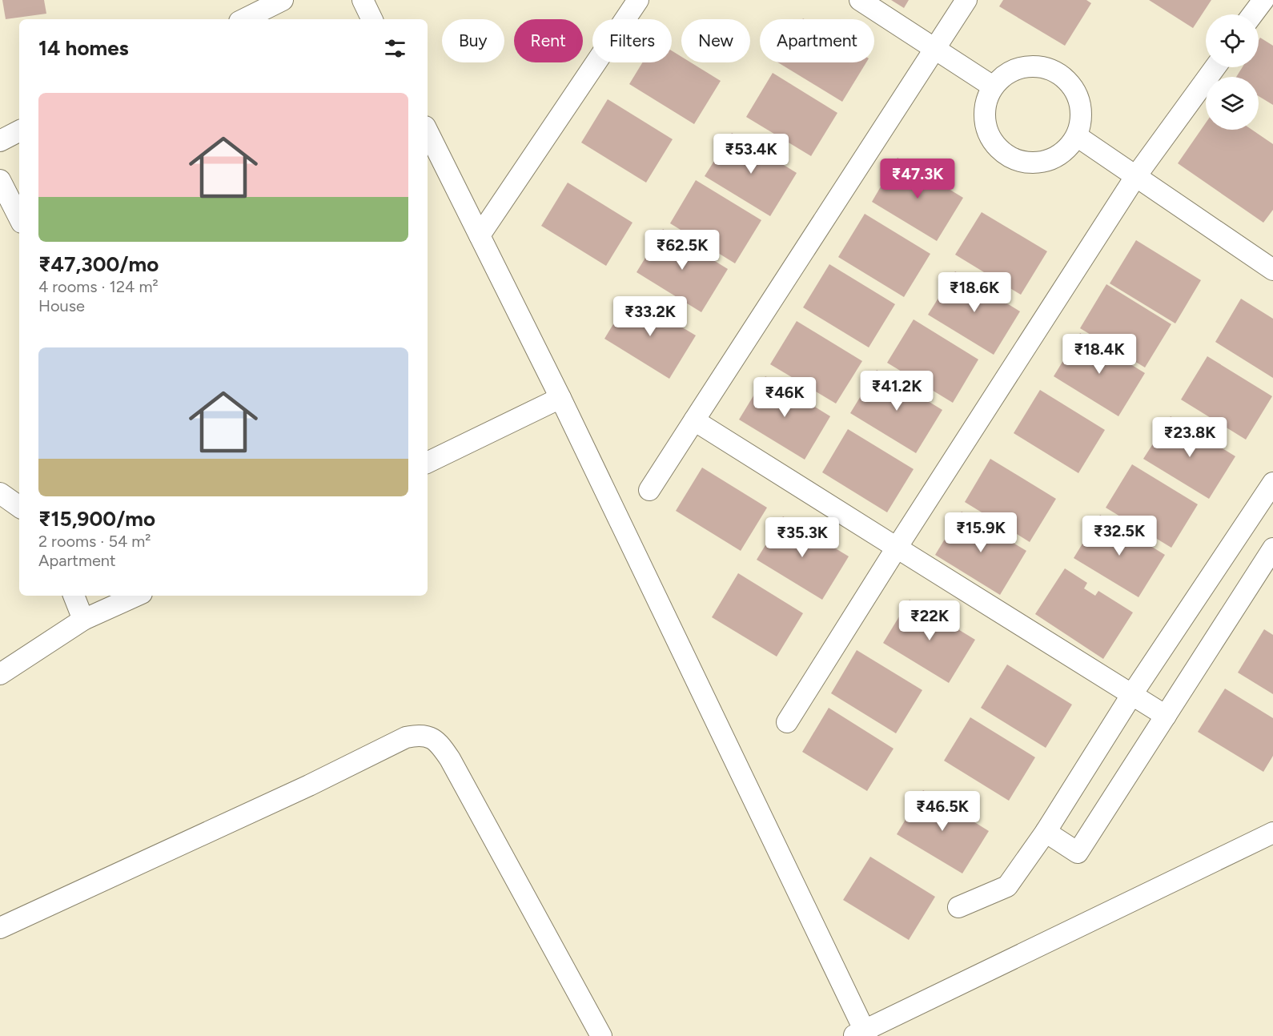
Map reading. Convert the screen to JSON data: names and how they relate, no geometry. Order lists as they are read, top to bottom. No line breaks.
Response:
{"page":{"chip":["Buy","Rent","Filters","New","Apartment"],"heading":"14 homes","list":[{"name":"₹47,300/mo","note":"4 rooms · 124 m² · House"},{"name":"₹15,900/mo","note":"2 rooms · 54 m² · Apartment"}],"price":["₹53.4K","₹47.3K","₹62.5K","₹18.6K","₹33.2K","₹18.4K","₹41.2K","₹46K","₹23.8K","₹15.9K","₹32.5K","₹35.3K","₹22K","₹46.5K"]}}
